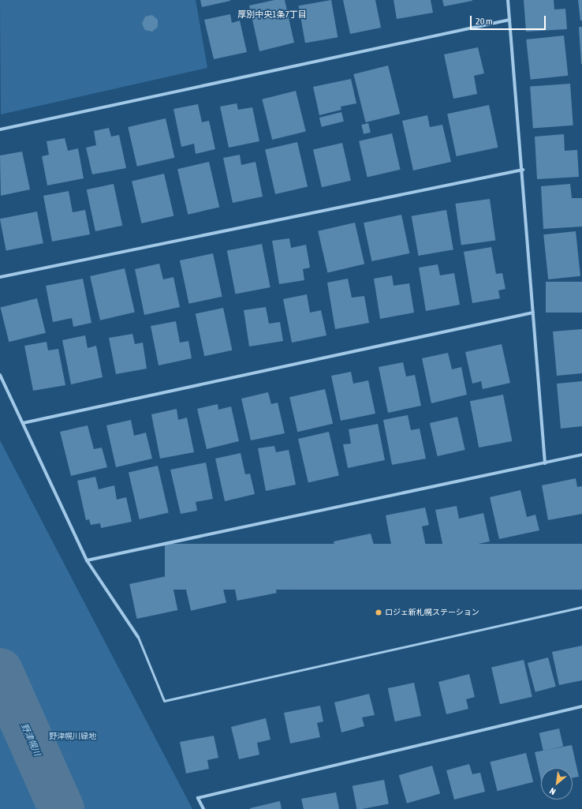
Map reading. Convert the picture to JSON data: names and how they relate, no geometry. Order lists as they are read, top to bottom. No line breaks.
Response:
{"districts":["厚別中央1条7丁目"],"water":["野津幌川"],"parks":["野津幌川緑地"],"places":["ロジェ新札幌ステーション"],"scale_bar":"20 m","north":"bottom left"}
